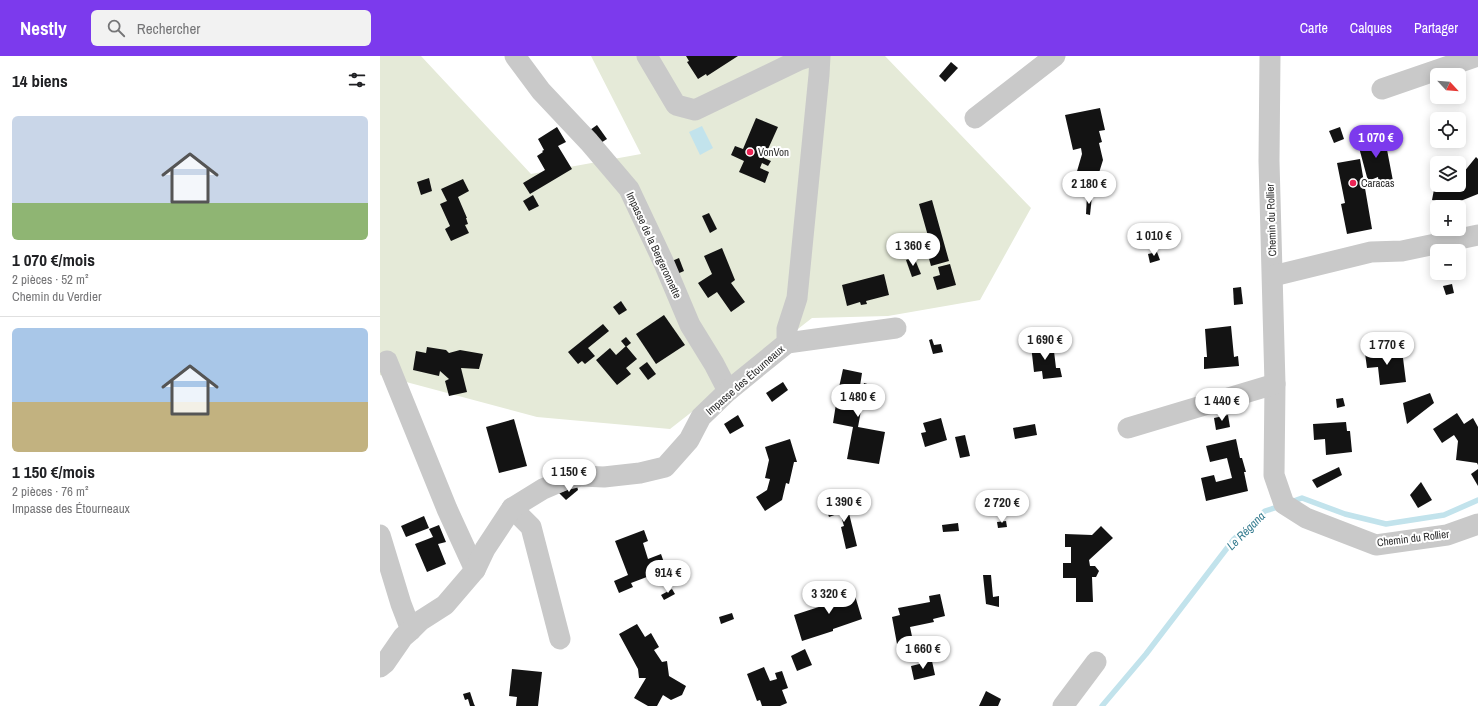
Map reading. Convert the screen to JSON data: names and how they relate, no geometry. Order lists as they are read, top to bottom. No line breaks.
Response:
{"streets":{"street":["Chemin du Rollier","Impasse de la Bergeronnette","Impasse des Étourneaux"]},"crossings":[["Impasse de la Bergeronnette","Impasse des Étourneaux"]],"water":["Le Régana"],"places":["VonVon","Caracas"],"north":"bottom right","page":{"header":"Nestly","search":"Rechercher","nav":["Carte","Calques","Partager"],"heading":"14 biens","map_buttons":["+","−"],"list":[{"name":"1 070 €/mois","note":"2 pièces · 52 m² · Chemin du Verdier"},{"name":"1 150 €/mois","note":"2 pièces · 76 m² · Impasse des Étourneaux"}],"price":["1 070 €","2 180 €","1 010 €","1 360 €","1 690 €","1 770 €","1 480 €","1 440 €","1 150 €","1 390 €","2 720 €","914 €","3 320 €","1 660 €"]}}
